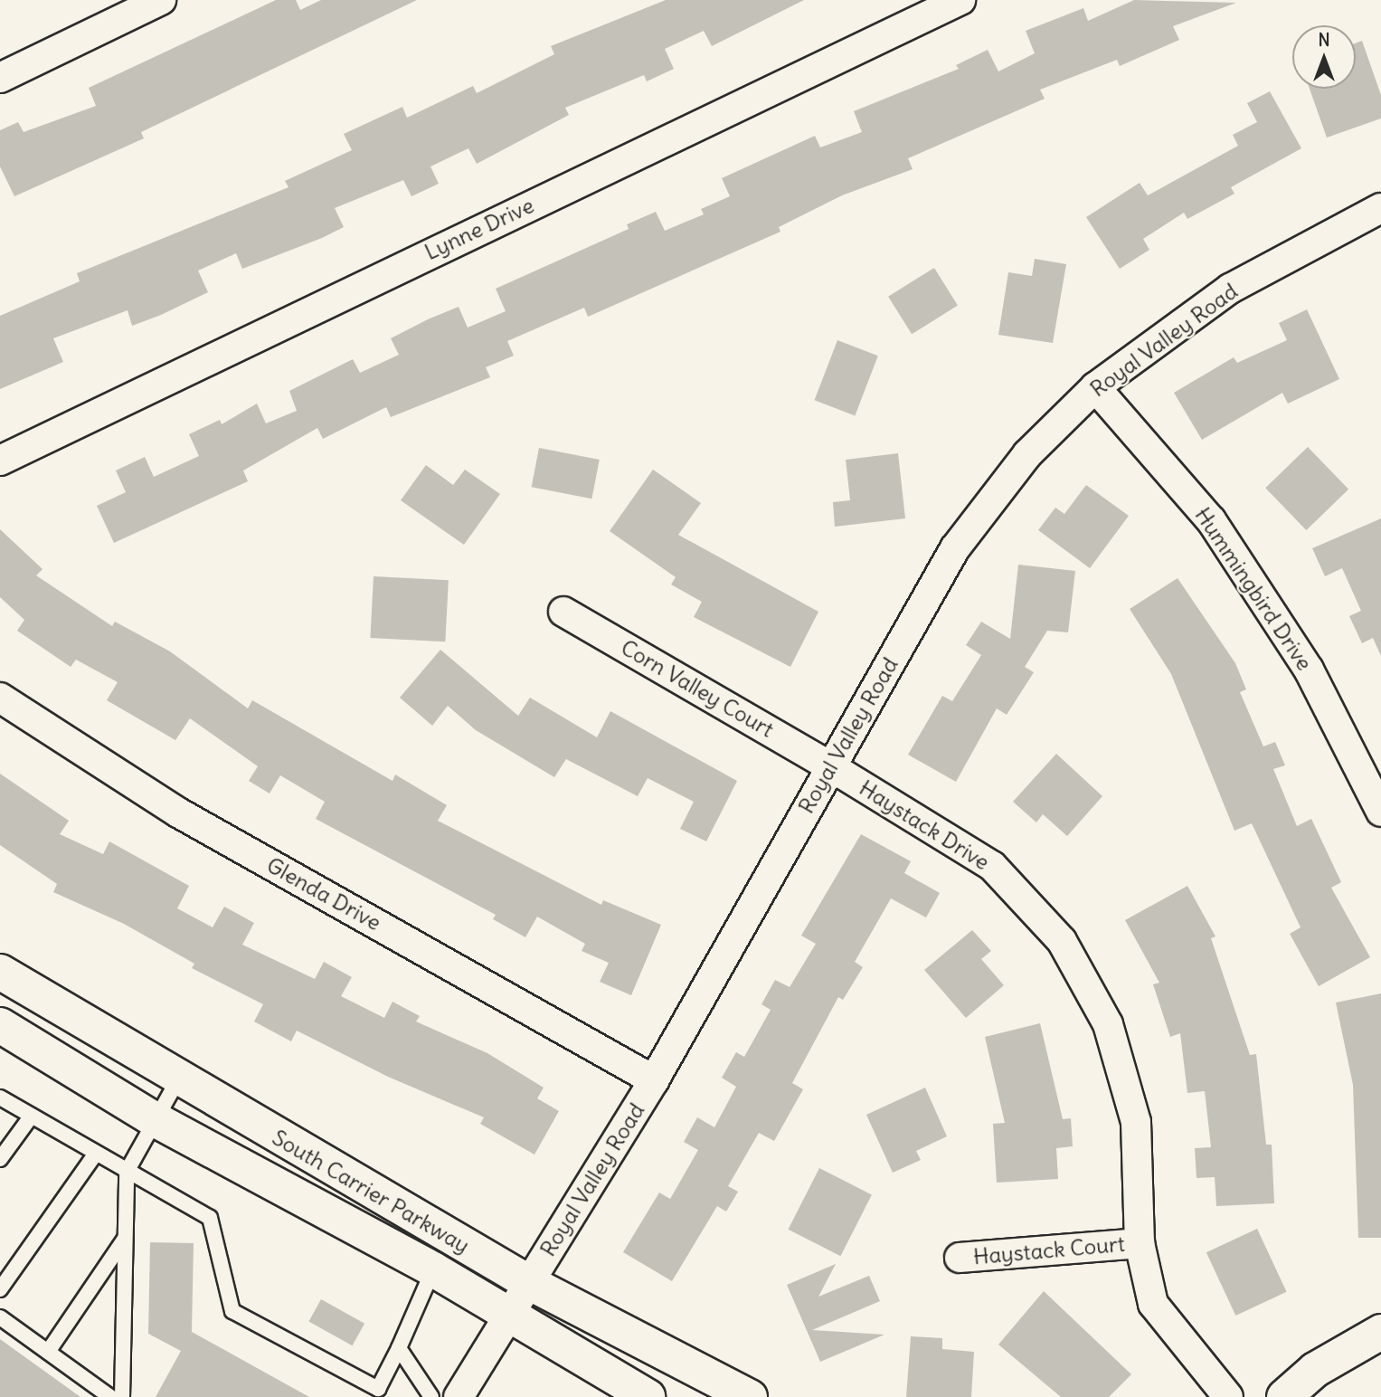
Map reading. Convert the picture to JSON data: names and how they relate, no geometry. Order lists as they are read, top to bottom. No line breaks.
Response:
{"streets":{"main road":["South Carrier Parkway"],"street":["Lynne Drive","Royal Valley Road","Hummingbird Drive","Corn Valley Court","Haystack Drive","Glenda Drive","Haystack Court"]},"crossings":[["Royal Valley Road","Hummingbird Drive"],["Royal Valley Road","Corn Valley Court"],["Royal Valley Road","Haystack Drive"],["Royal Valley Road","Glenda Drive"],["Royal Valley Road","South Carrier Parkway"],["Corn Valley Court","Haystack Drive"],["Haystack Drive","Haystack Court"]],"north":"top"}
